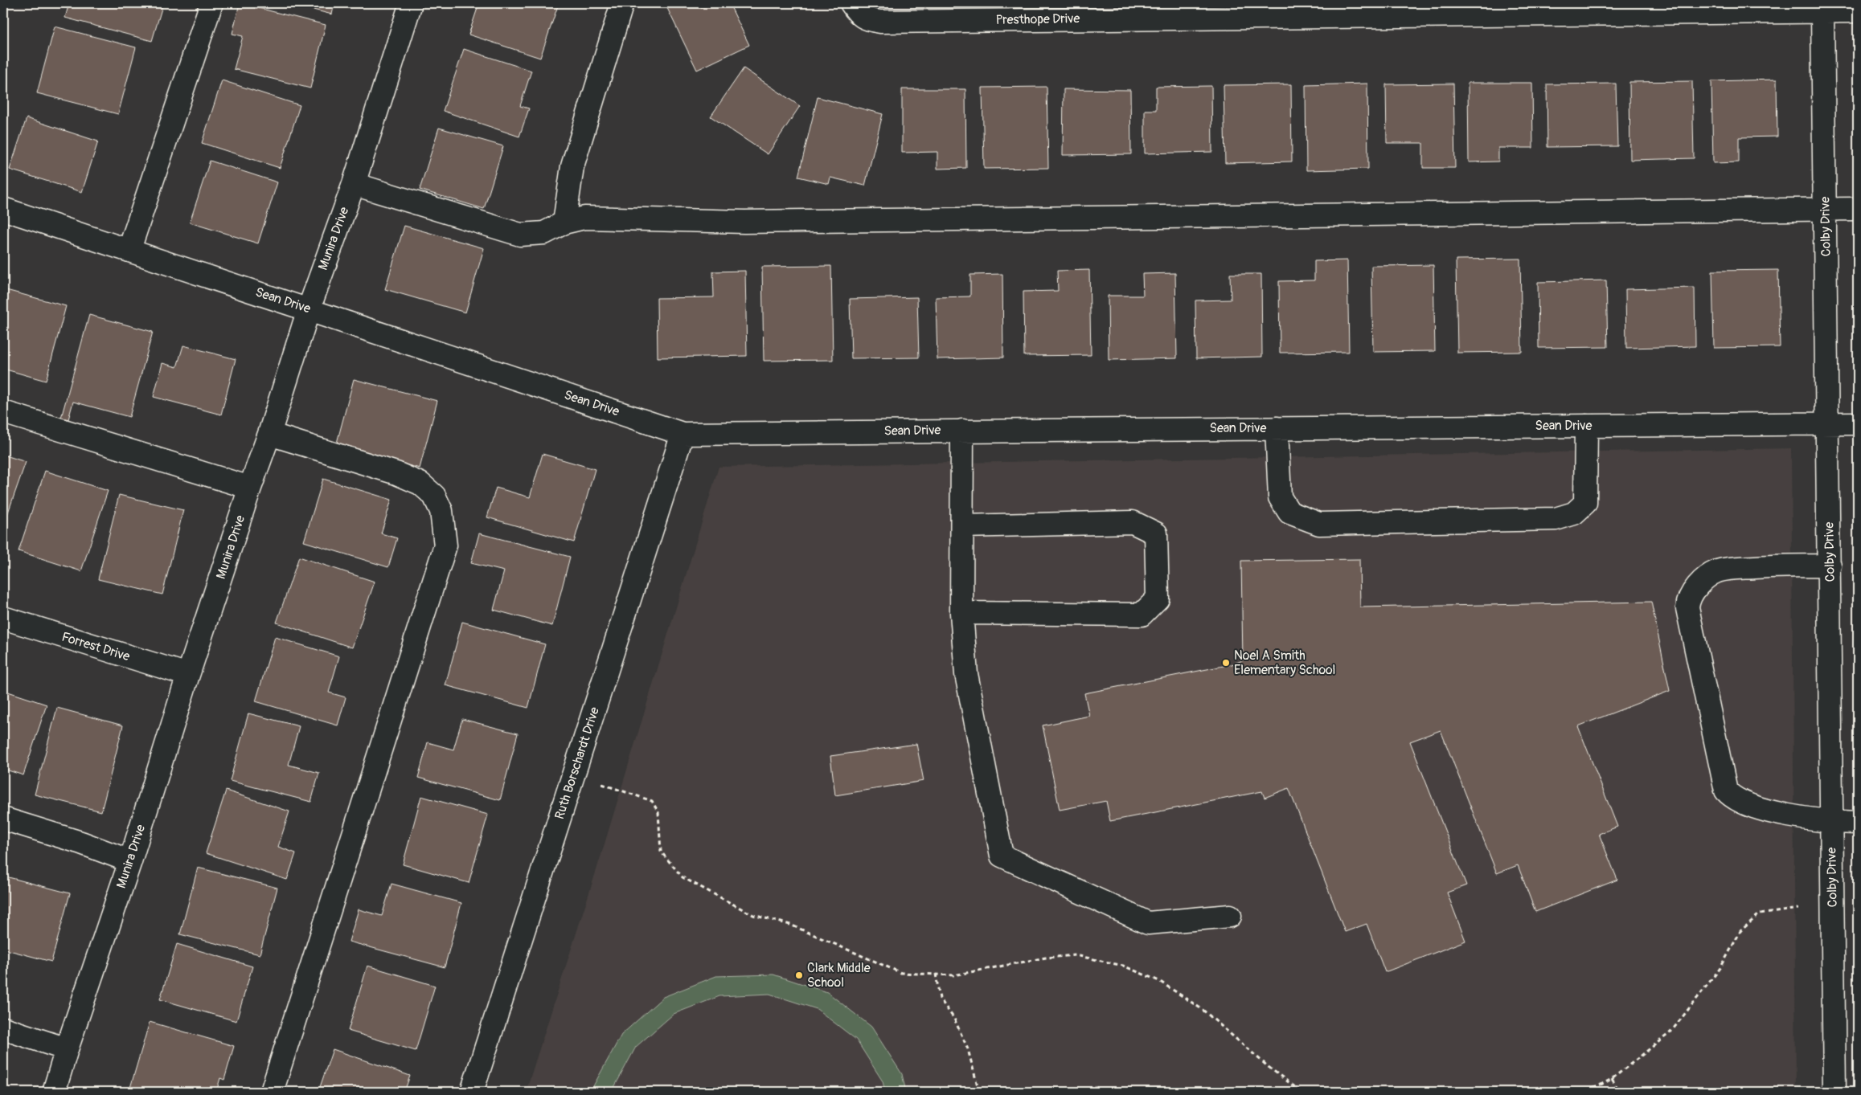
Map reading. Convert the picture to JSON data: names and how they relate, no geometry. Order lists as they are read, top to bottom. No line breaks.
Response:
{"streets":{"street":["Presthope Drive","Colby Drive","Munira Drive","Sean Drive","Forrest Drive","Ruth Borschardt Drive"]},"crossings":[["Presthope Drive","Colby Drive"],["Colby Drive","Sean Drive"],["Munira Drive","Sean Drive"],["Munira Drive","Forrest Drive"],["Sean Drive","Ruth Borschardt Drive"]],"places":["Noel A Smith Elementary School","Clark Middle School"]}
